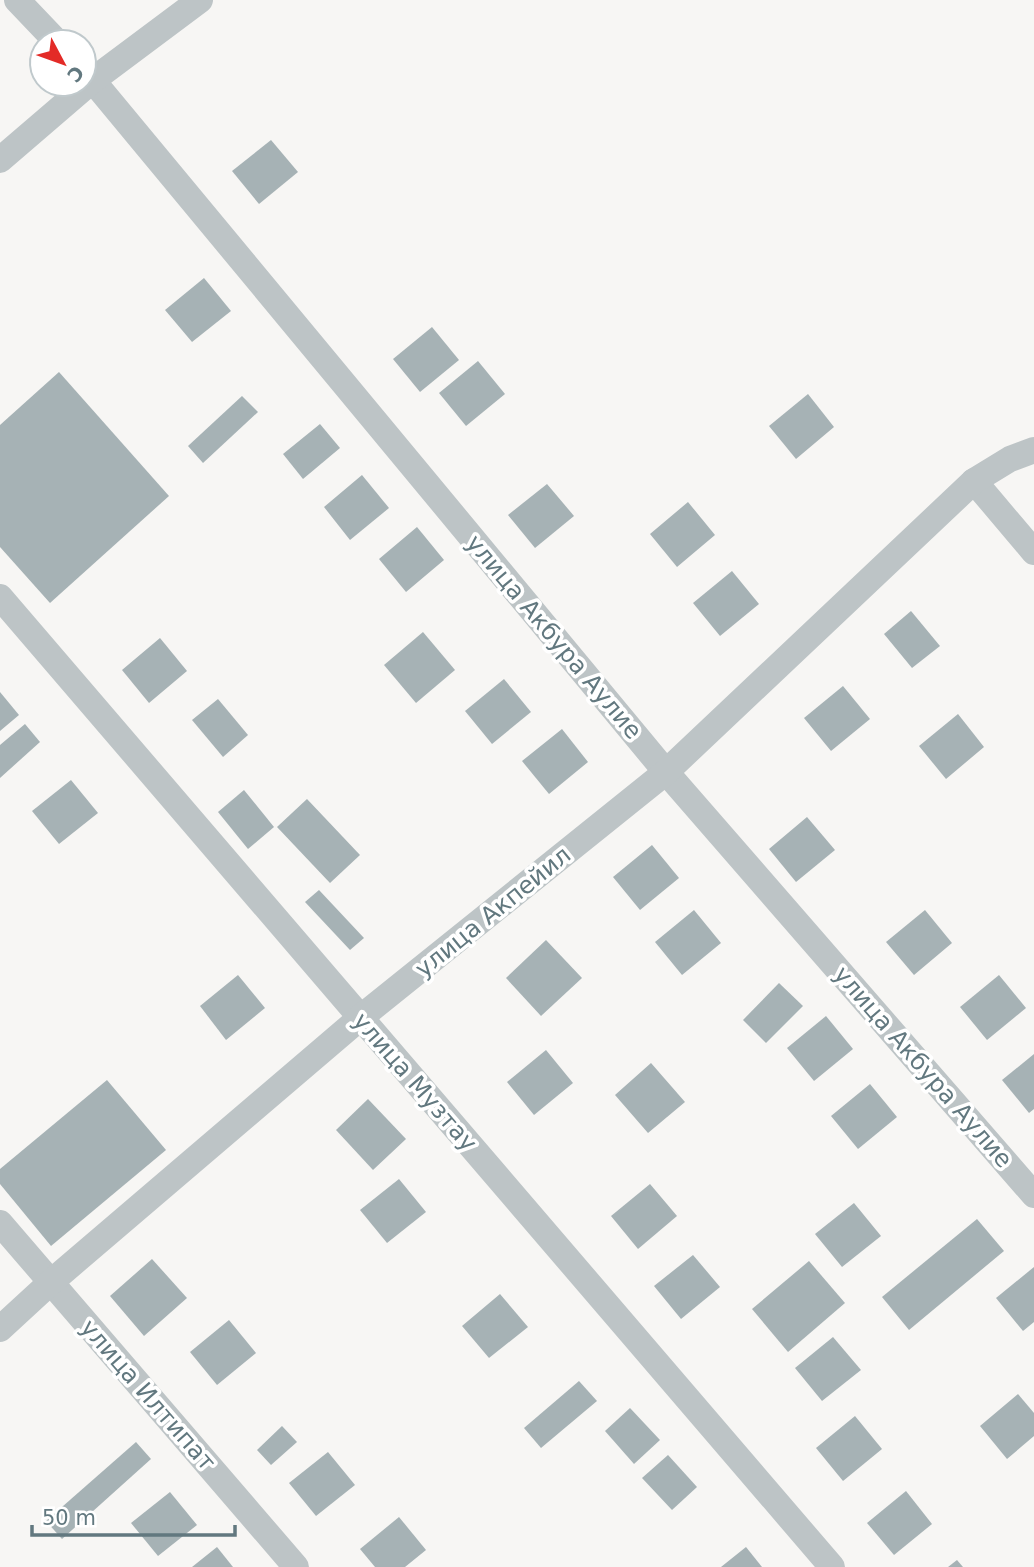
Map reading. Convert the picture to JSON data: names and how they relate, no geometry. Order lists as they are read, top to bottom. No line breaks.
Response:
{"streets":{"street":["улица Акбура Аулие","улица Акпейил","улица Музтау","улица Илтипат"]},"crossings":[["улица Акбура Аулие","улица Акпейил"],["улица Акпейил","улица Музтау"],["улица Акпейил","улица Илтипат"]],"scale_bar":"50 m","north":"bottom right"}
